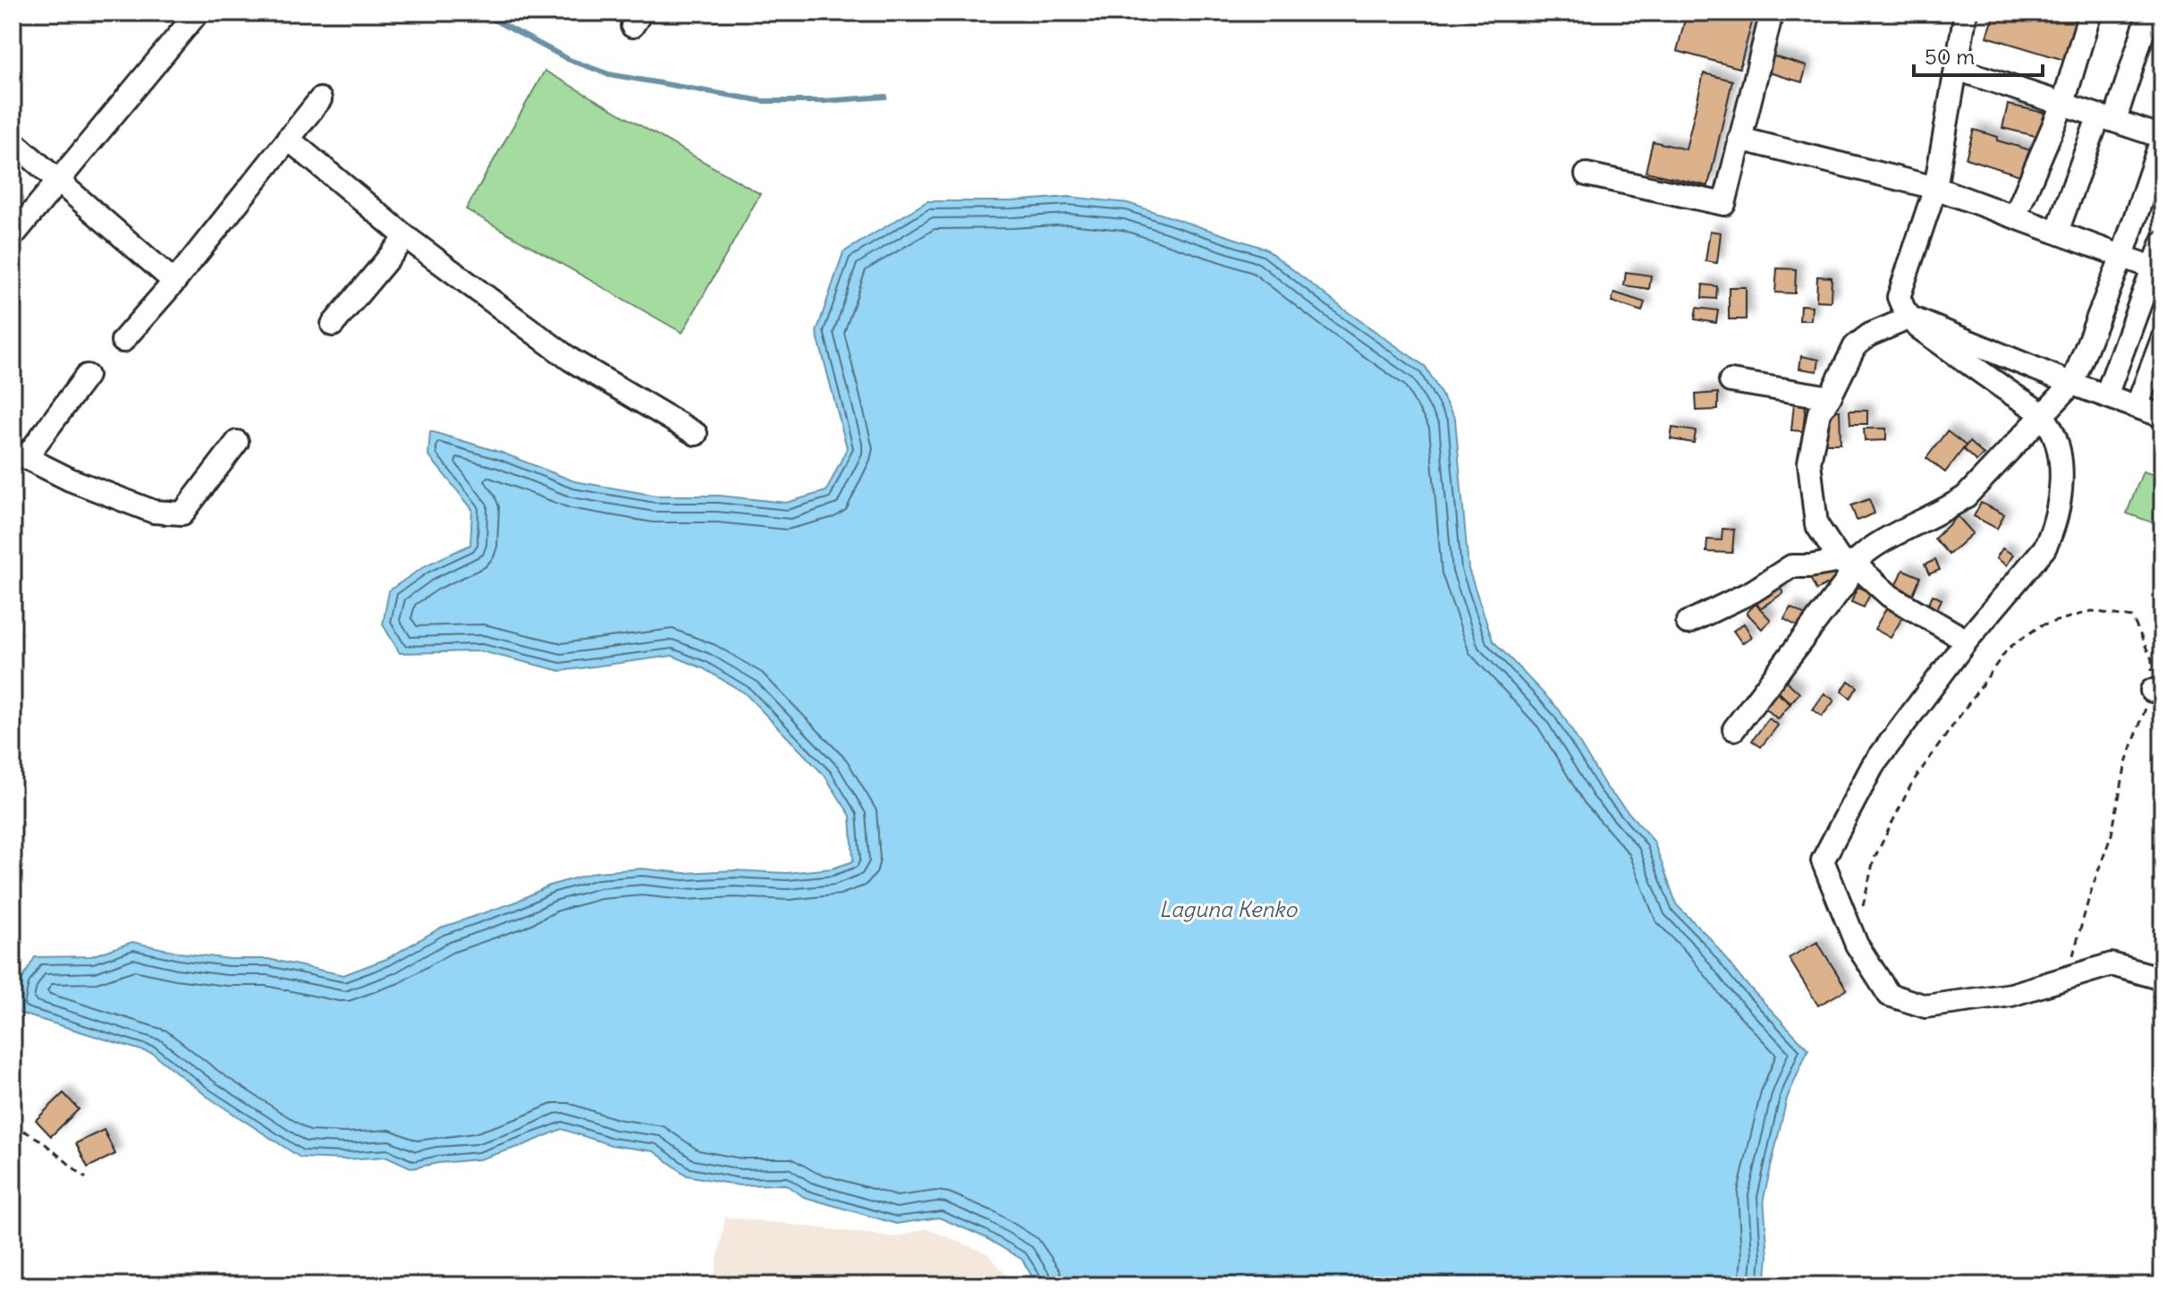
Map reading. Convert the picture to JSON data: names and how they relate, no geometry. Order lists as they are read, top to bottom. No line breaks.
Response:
{"water":["Laguna Kenko"],"scale_bar":"50 m"}
